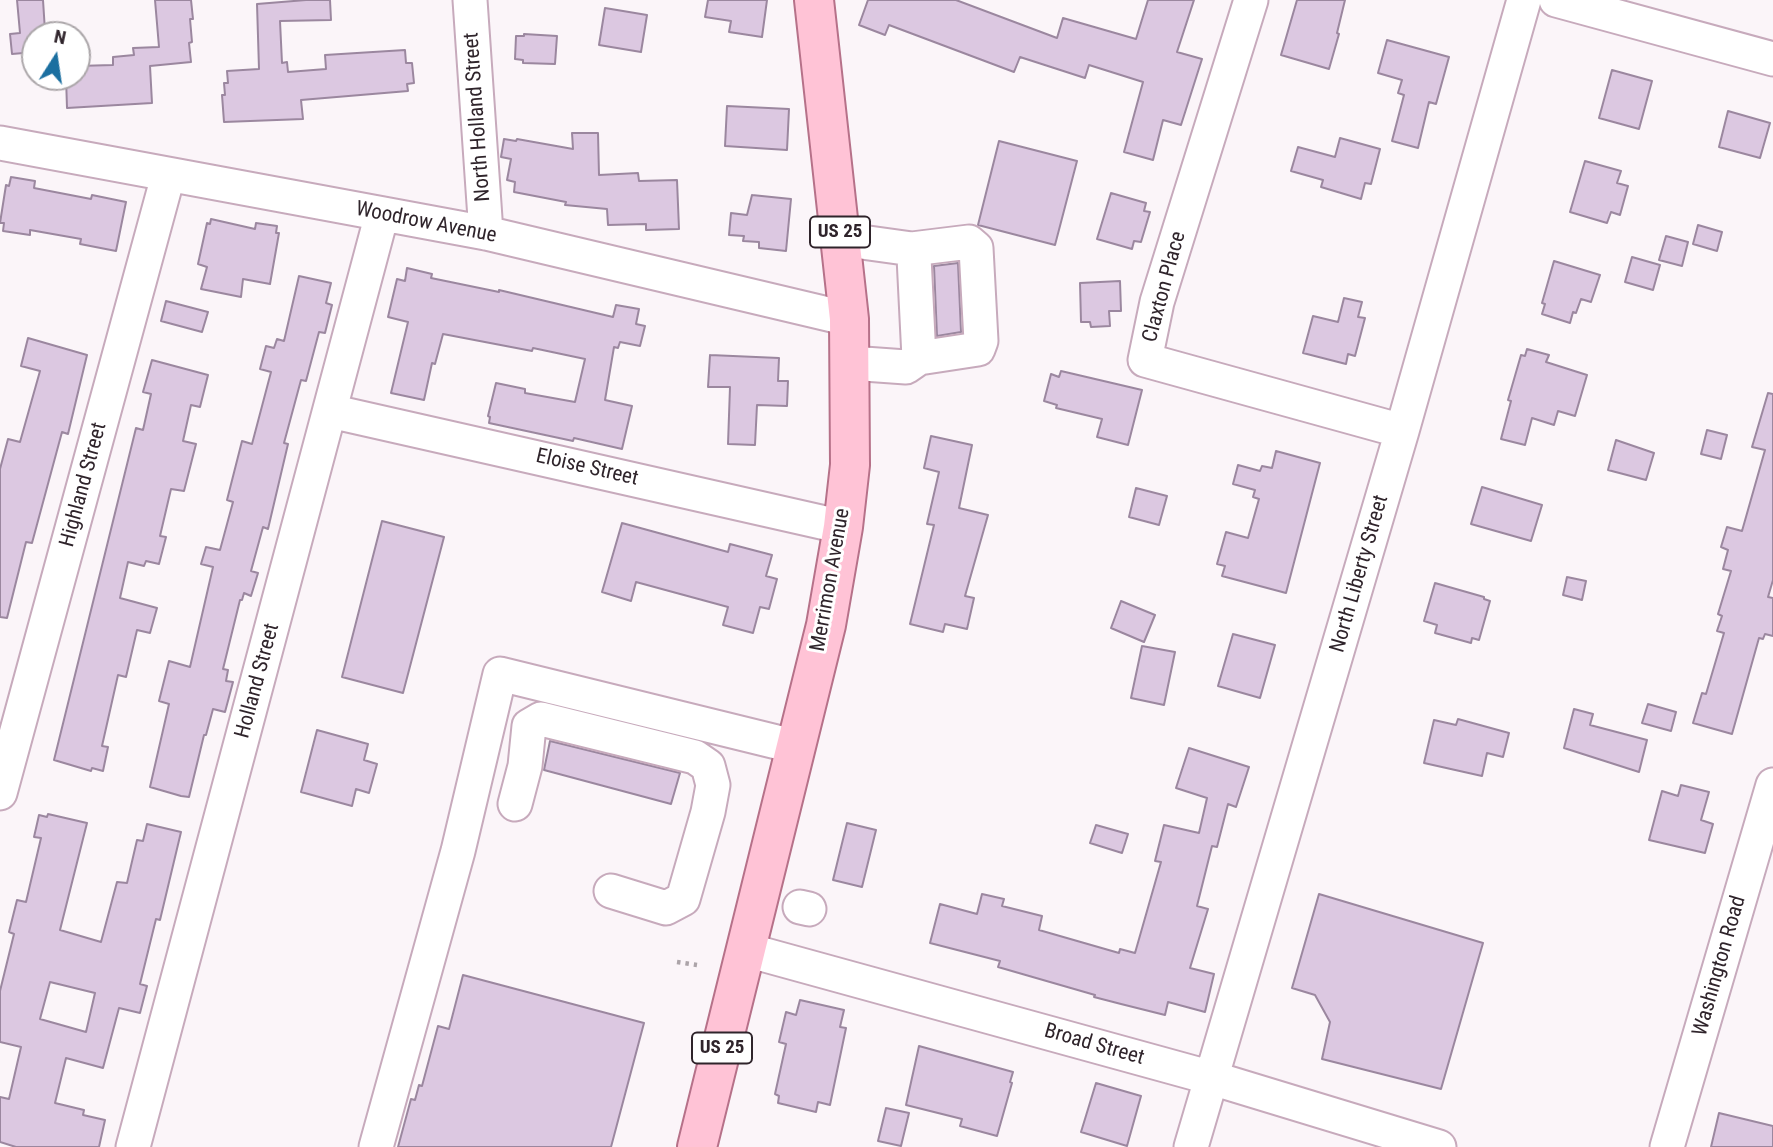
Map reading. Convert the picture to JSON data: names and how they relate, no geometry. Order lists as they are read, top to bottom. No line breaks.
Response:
{"streets":{"main road":["US 25","Merrimon Avenue"],"street":["North Holland Street","Woodrow Avenue","Claxton Place","Eloise Street","Highland Street","North Liberty Street","Holland Street","Washington Road","Broad Street"]},"crossings":[["North Holland Street","Woodrow Avenue"],["Woodrow Avenue","Highland Street"],["Woodrow Avenue","Merrimon Avenue"],["Woodrow Avenue","Holland Street"],["Claxton Place","North Liberty Street"],["Eloise Street","Merrimon Avenue"],["Eloise Street","Holland Street"],["North Liberty Street","Broad Street"],["Merrimon Avenue","Broad Street"]],"north":"top"}
